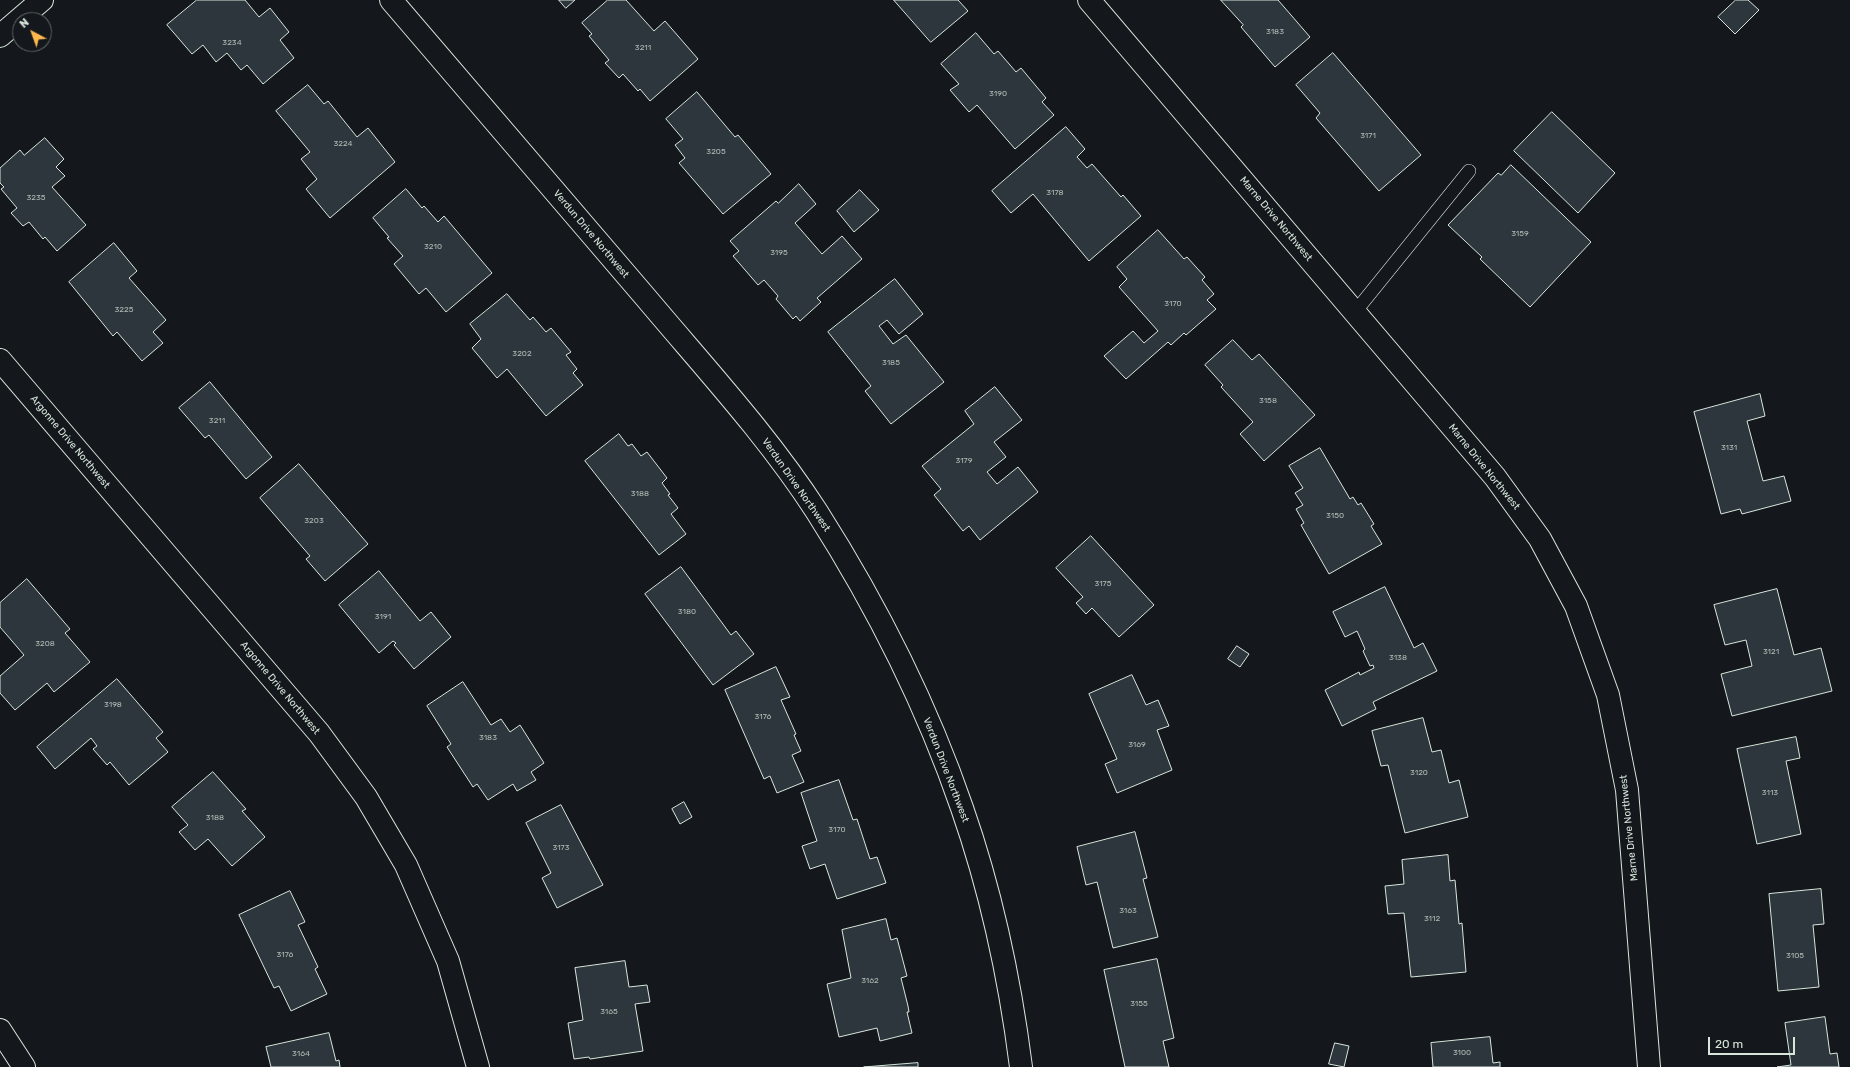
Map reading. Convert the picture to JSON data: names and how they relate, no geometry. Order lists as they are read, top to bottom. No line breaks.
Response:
{"streets":{"street":["Marne Drive Northwest","Verdun Drive Northwest","Argonne Drive Northwest"]},"house_numbers":["3183","3234","3211","3190","3171","3224","3205","3178","3235","3159","3210","3195","3170","3225","3202","3185","3158","3211","3131","3179","3188","3150","3203","3175","3180","3191","3208","3121","3138","3198","3176","3183","3169","3120","3113","3188","3170","3173","3163","3112","3176","3105","3162","3155","3165","3100","3164"],"scale_bar":"20 m","north":"top left"}
